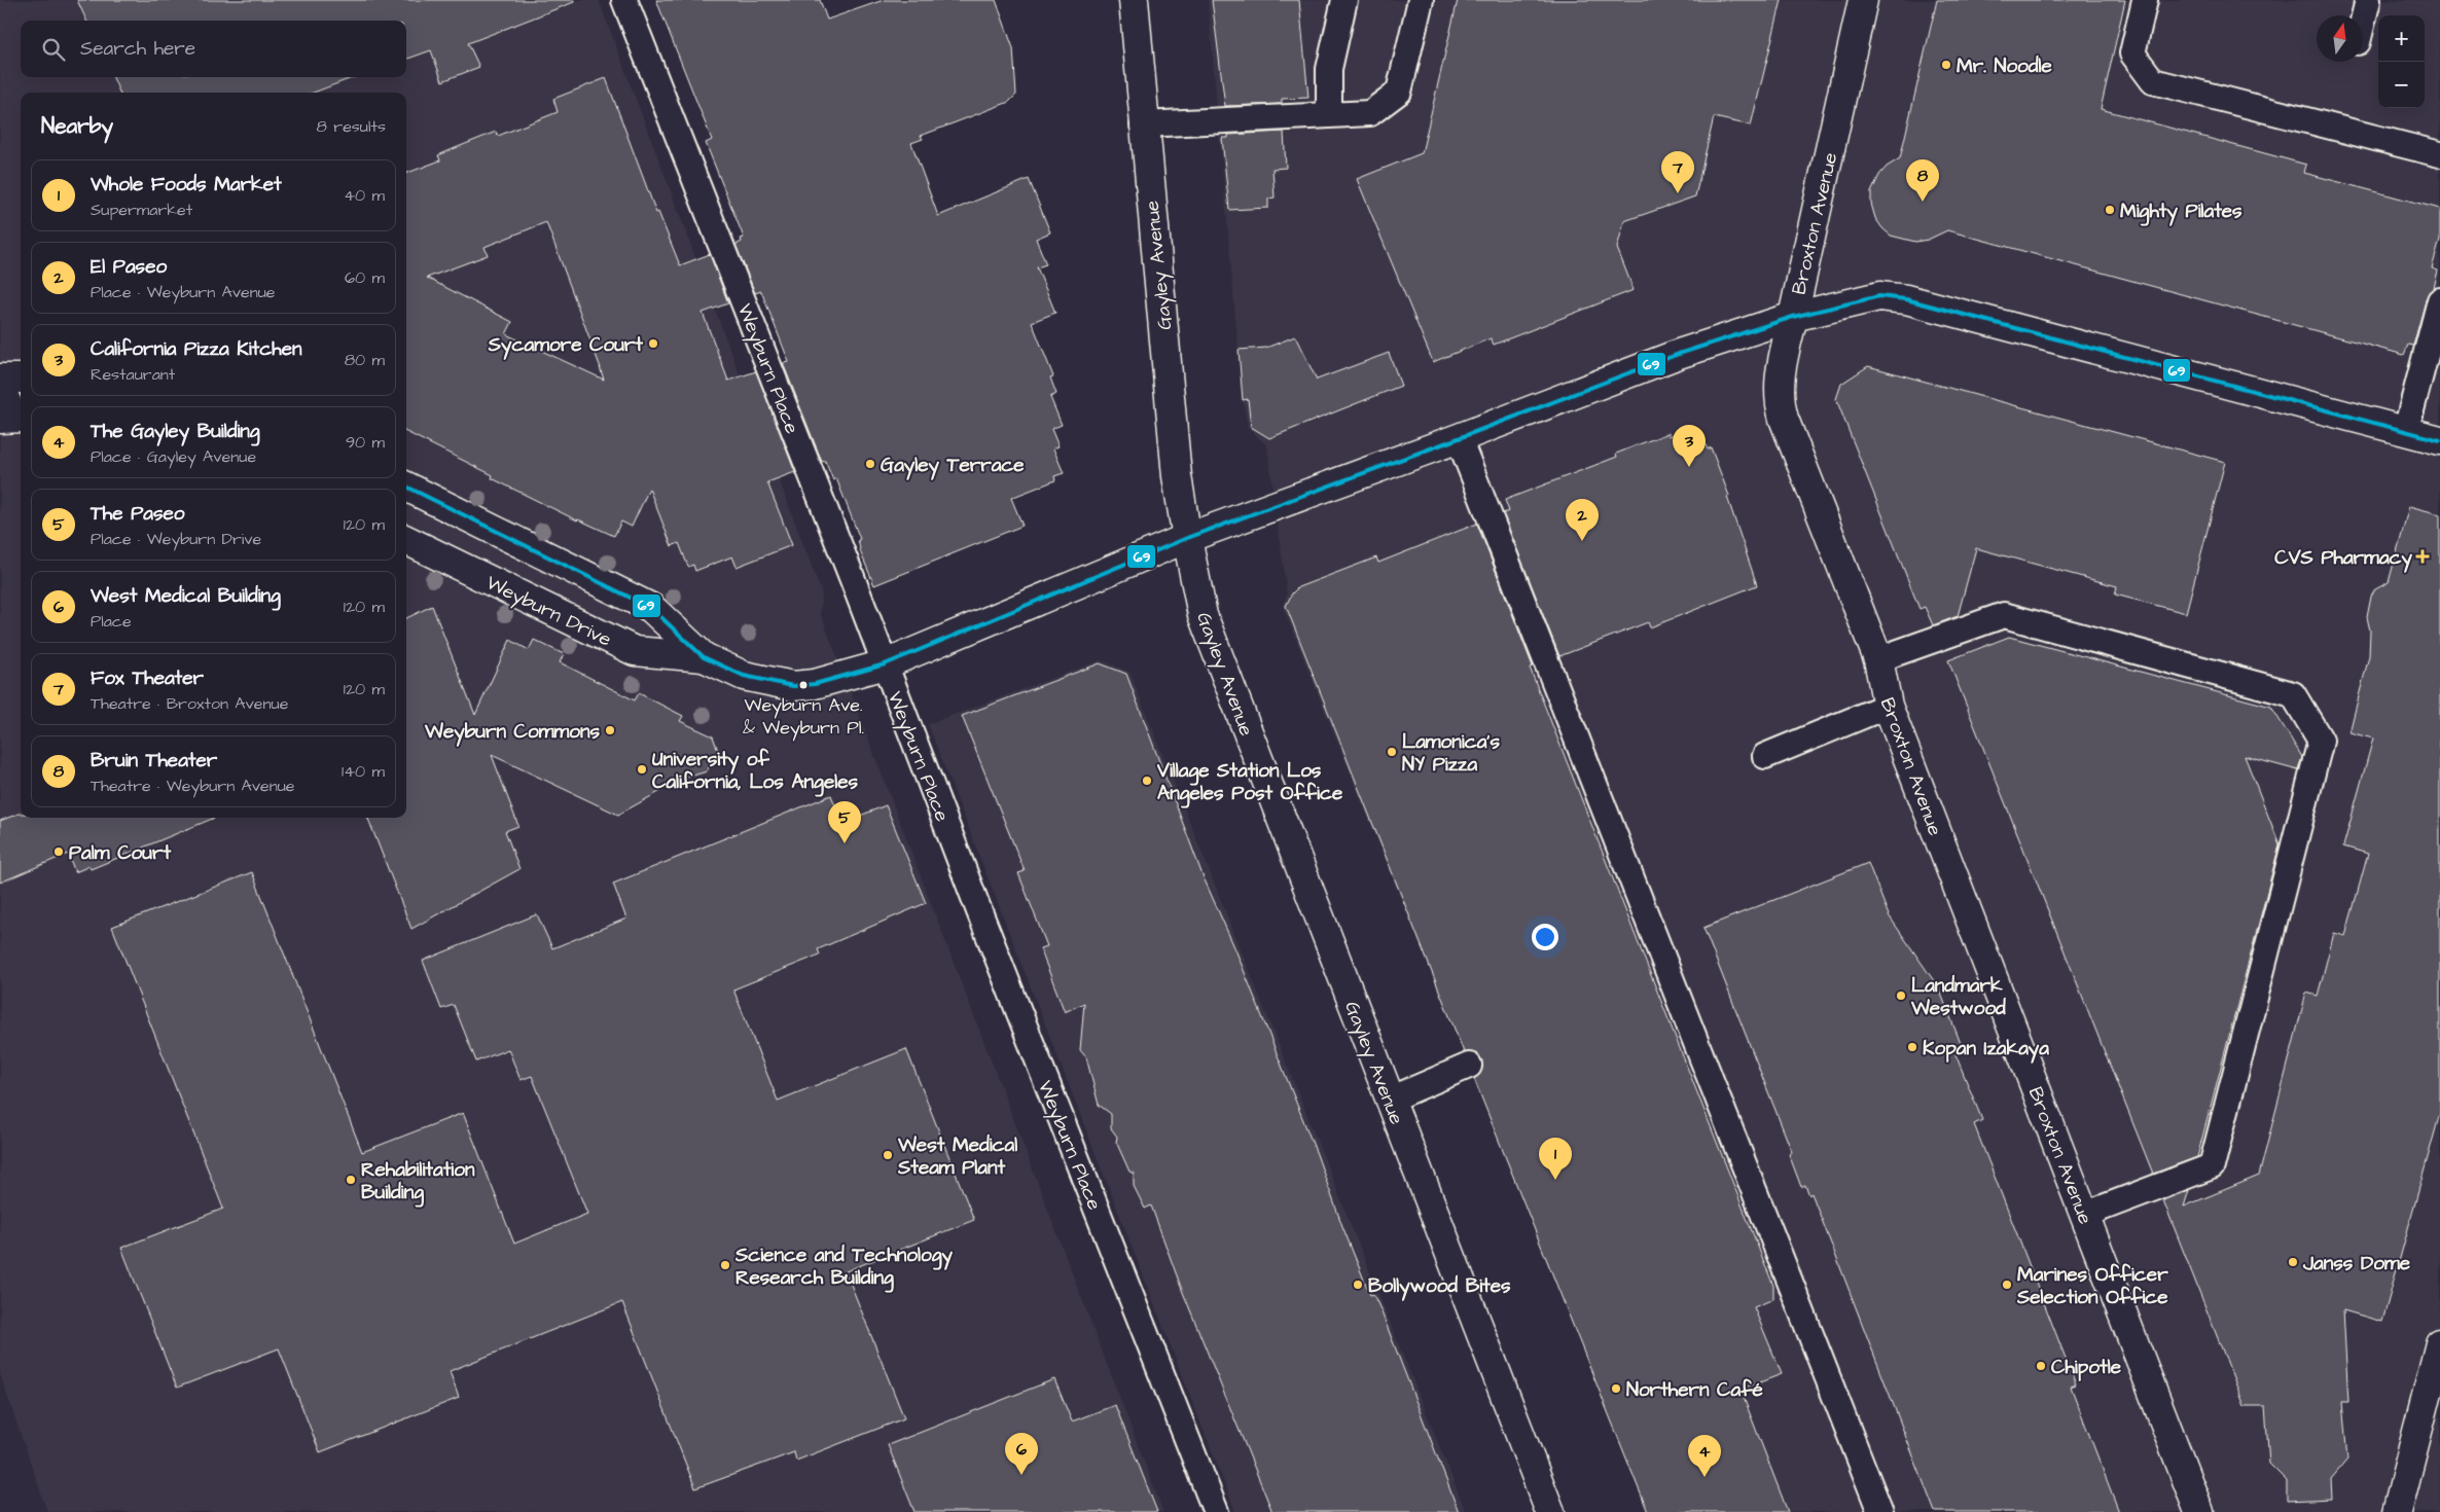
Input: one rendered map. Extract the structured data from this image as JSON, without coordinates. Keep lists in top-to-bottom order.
{
  "streets": {
    "street": ["Broxton Avenue", "Gayley Avenue", "Weyburn Drive"],
    "lane": ["Weyburn Place"]
  },
  "crossings": [
    ["Broxton Avenue", "Weyburn Drive"],
    ["Gayley Avenue", "Weyburn Drive"],
    ["Weyburn Place", "Weyburn Drive"]
  ],
  "places": {
    "other": [
      "Mr. Noodle",
      "Mighty Pilates",
      "Sycamore Court",
      "Gayley Terrace",
      "Weyburn Ave. & Weyburn Pl.",
      "Weyburn Commons",
      "Lamonica's NY Pizza",
      "University of California, Los Angeles",
      "Village Station Los Angeles Post Office",
      "Palm Court",
      "Landmark Westwood",
      "Kopan Izakaya",
      "West Medical Steam Plant",
      "Rehabilitation Building",
      "Janss Dome",
      "Science and Technology Research Building",
      "Bollywood Bites",
      "Marines Officer Selection Office",
      "Chipotle",
      "Northern Café"
    ],
    "health": ["CVS Pharmacy"]
  },
  "lines": ["transit line 69"],
  "north": "top",
  "page": {
    "map_buttons": ["+", "−"],
    "search": "Search here",
    "heading": ["Nearby", "8 results"],
    "pins": [
      "7",
      "8",
      "3",
      "2",
      "5",
      "1",
      "6",
      "4"
    ],
    "list": [
      {
        "mark": "1",
        "name": "Whole Foods Market",
        "note": "Supermarket",
        "value": "40 m"
      },
      {
        "mark": "2",
        "name": "El Paseo",
        "note": "Place · Weyburn Avenue",
        "value": "60 m"
      },
      {
        "mark": "3",
        "name": "California Pizza Kitchen",
        "note": "Restaurant",
        "value": "80 m"
      },
      {
        "mark": "4",
        "name": "The Gayley Building",
        "note": "Place · Gayley Avenue",
        "value": "90 m"
      },
      {
        "mark": "5",
        "name": "The Paseo",
        "note": "Place · Weyburn Drive",
        "value": "120 m"
      },
      {
        "mark": "6",
        "name": "West Medical Building",
        "note": "Place",
        "value": "120 m"
      },
      {
        "mark": "7",
        "name": "Fox Theater",
        "note": "Theatre · Broxton Avenue",
        "value": "120 m"
      },
      {
        "mark": "8",
        "name": "Bruin Theater",
        "note": "Theatre · Weyburn Avenue",
        "value": "140 m"
      }
    ]
  }
}
